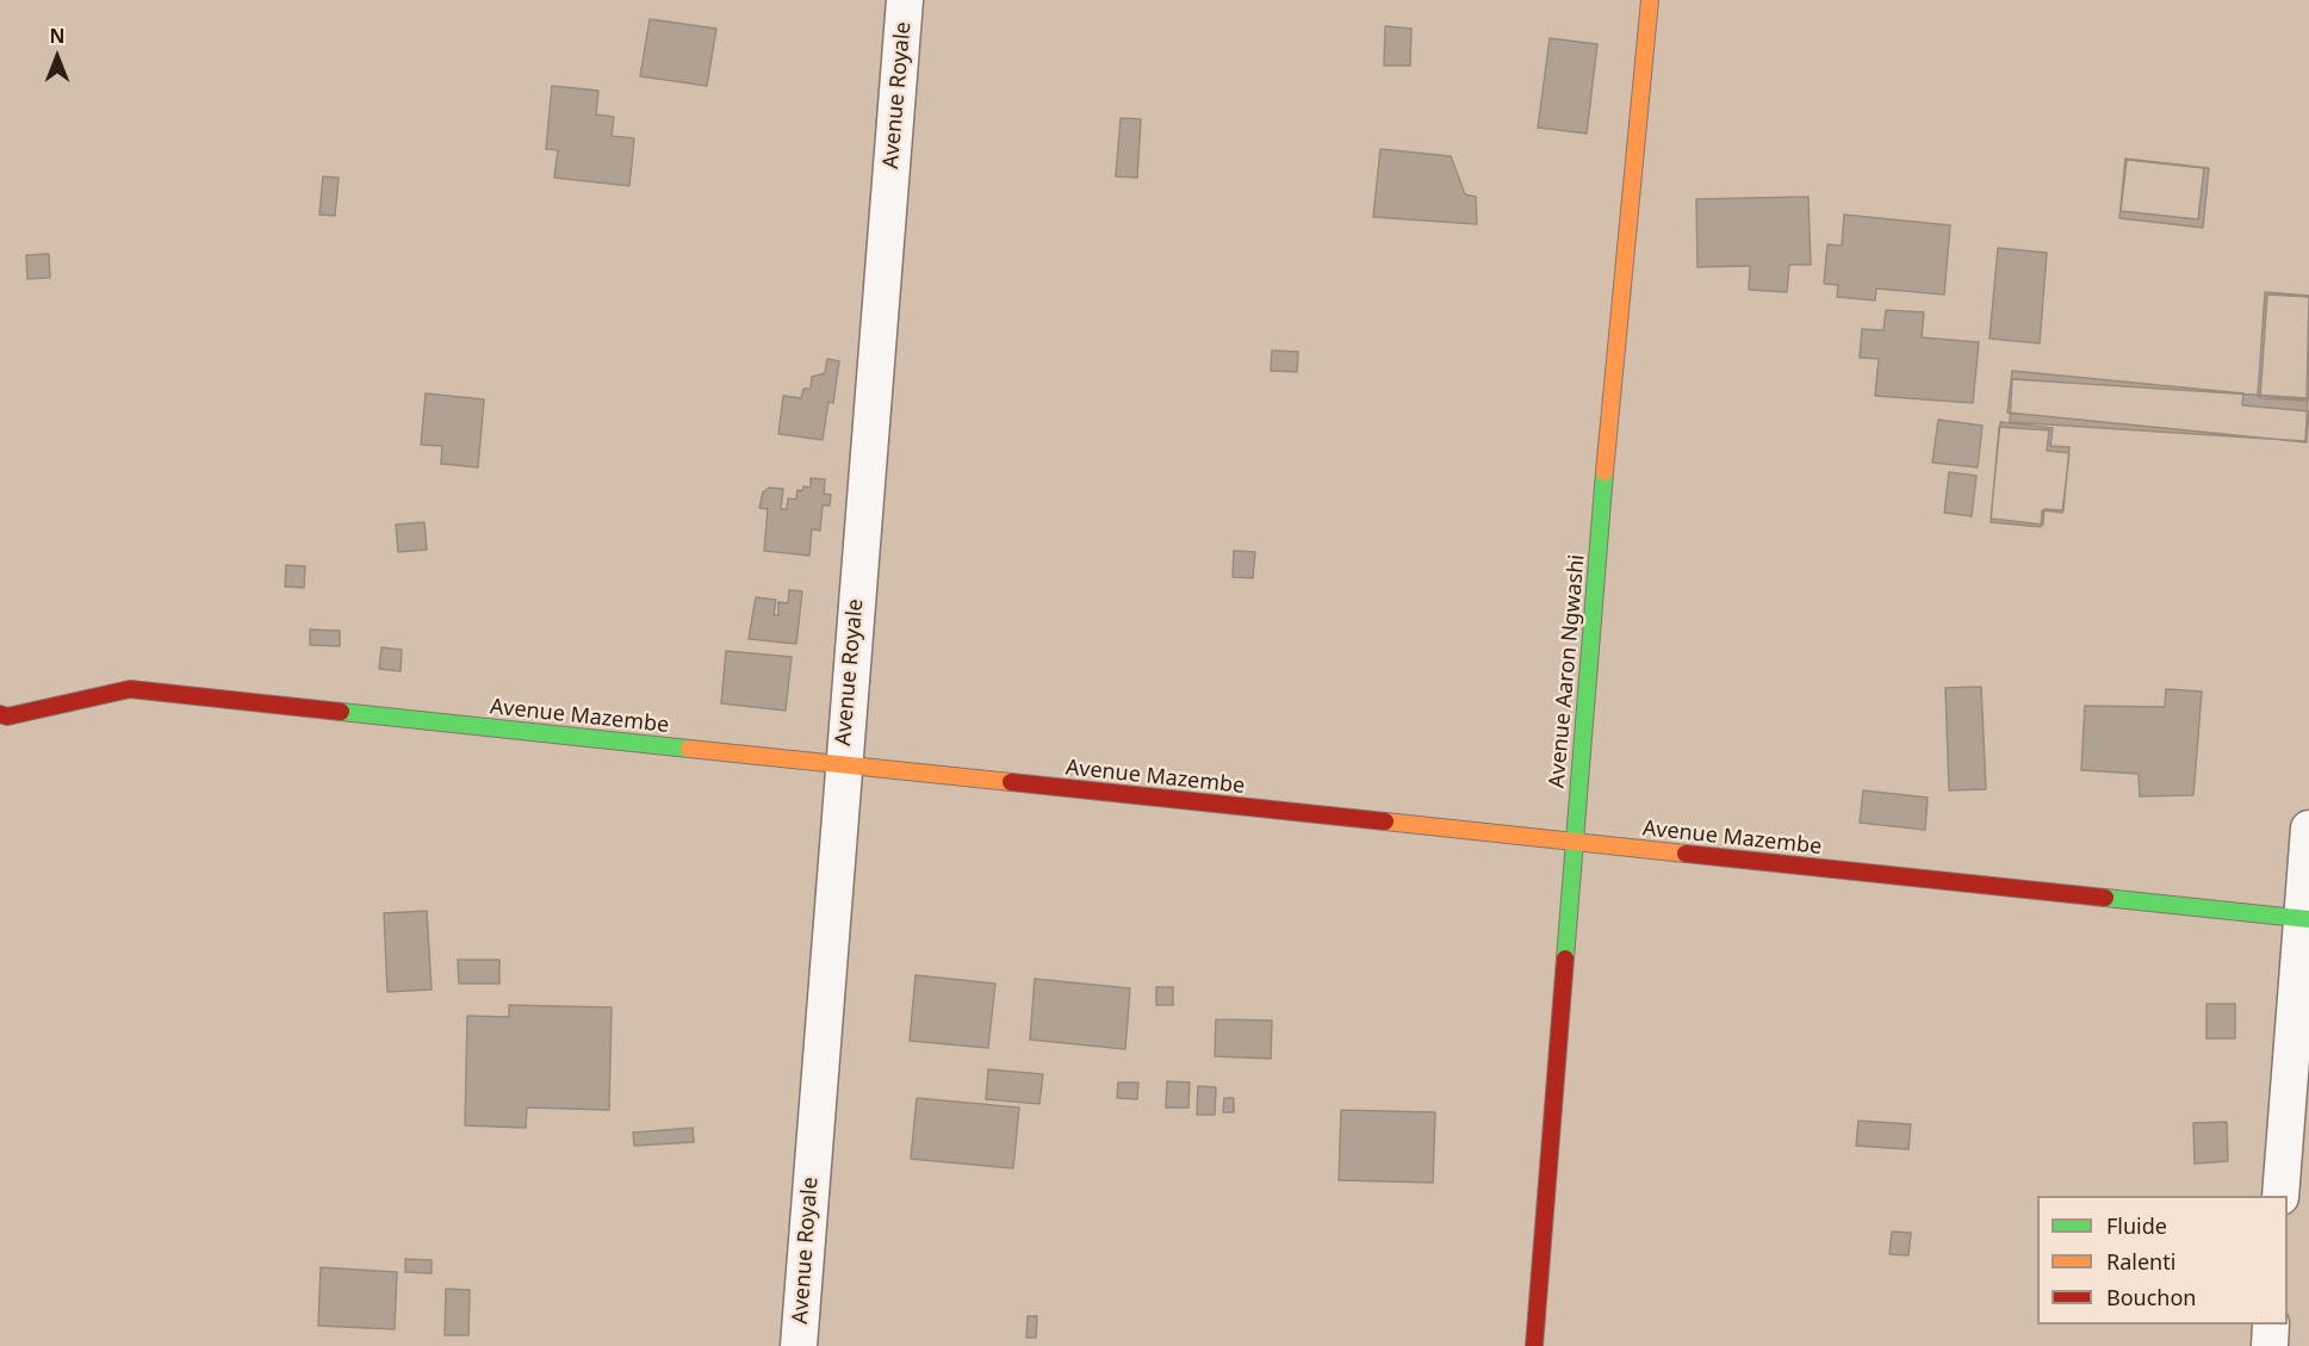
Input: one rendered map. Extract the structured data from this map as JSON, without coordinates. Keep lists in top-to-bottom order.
{
  "streets": {
    "street": ["Avenue Royale", "Avenue Aaron Ngwashi", "Avenue Mazembe"]
  },
  "crossings": [
    ["Avenue Royale", "Avenue Mazembe"],
    ["Avenue Aaron Ngwashi", "Avenue Mazembe"]
  ],
  "legend": ["Fluide", "Ralenti", "Bouchon"],
  "north": "top"
}
